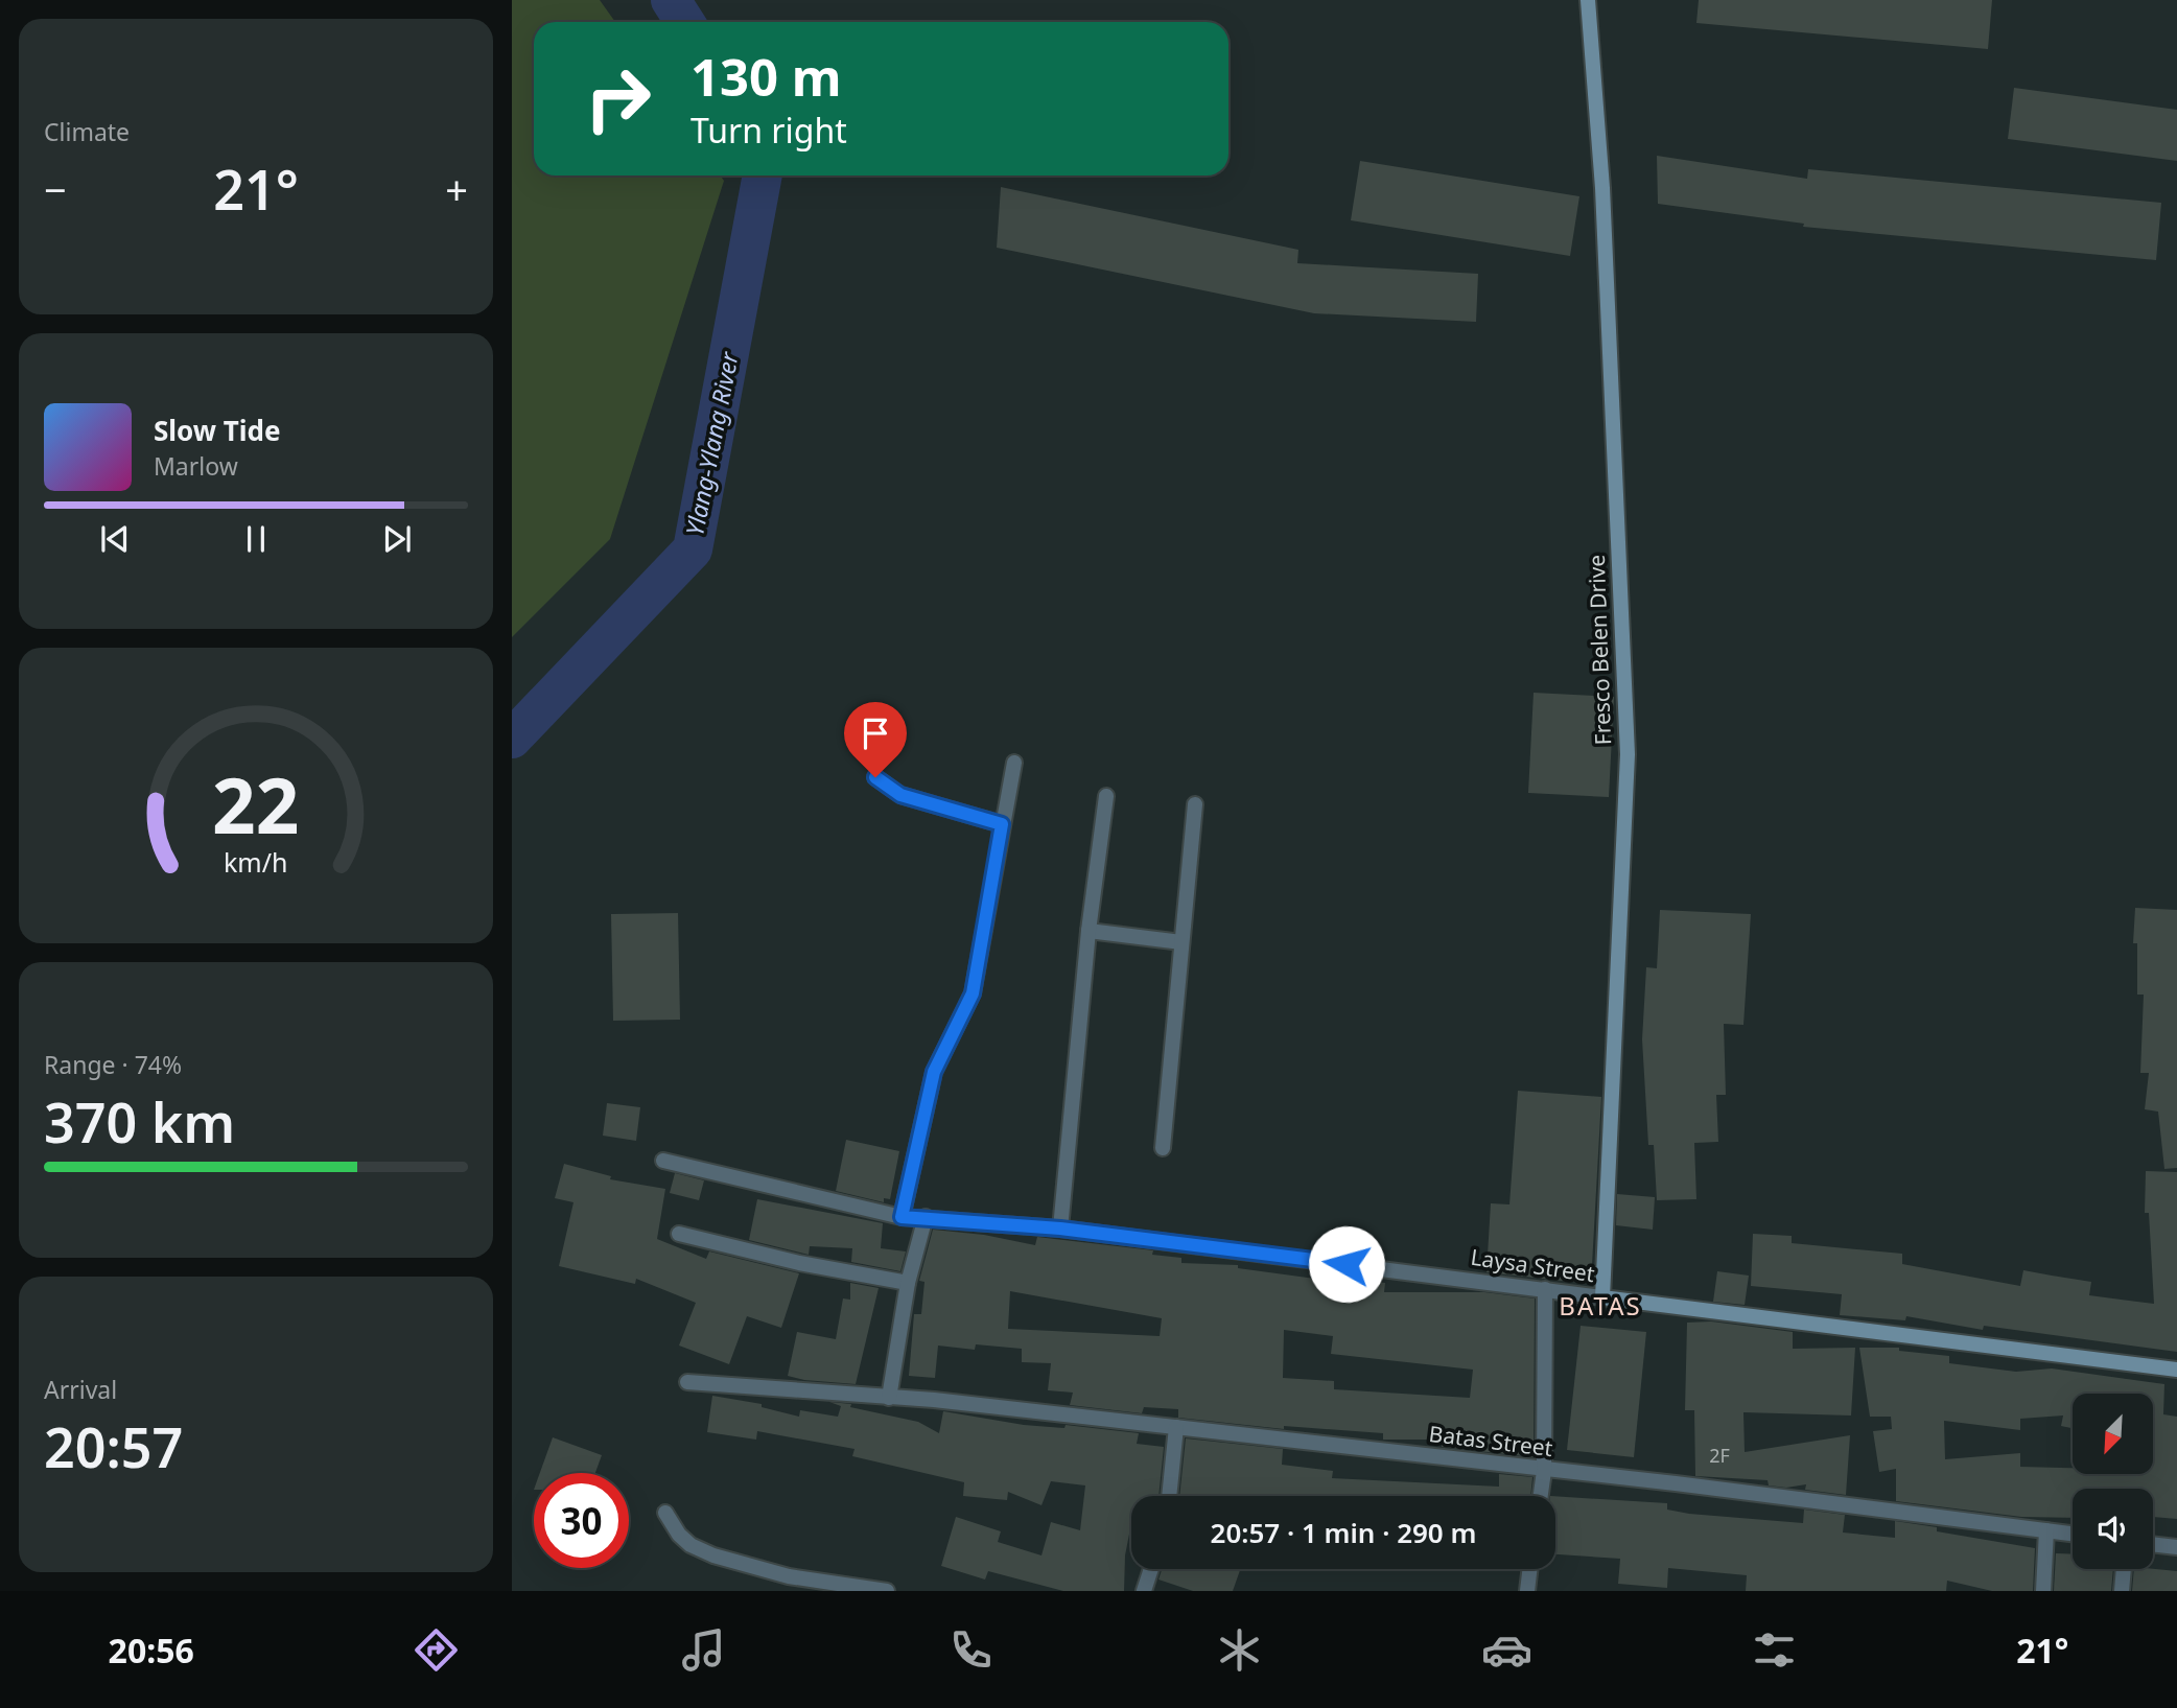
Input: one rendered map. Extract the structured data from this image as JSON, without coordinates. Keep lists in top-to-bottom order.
{
  "streets": {
    "street": ["Fresco Belen Drive", "Laysa Street", "Batas Street"]
  },
  "crossings": [
    ["Fresco Belen Drive", "Laysa Street"]
  ],
  "districts": ["BATAS"],
  "water": ["Ylang-Ylang River"],
  "house_numbers": ["2F"],
  "north": "bottom left",
  "page": {
    "tile": [
      "Climate",
      ["Range · 74%", "370 km"],
      ["Arrival", "20:57"]
    ],
    "turn": ["130 m", "Turn right"],
    "heat": ["−", "21°", "+"],
    "song": ["Slow Tide", "Marlow"],
    "limit": "30",
    "trip": "20:57 · 1 min · 290 m",
    "tabs": ["20:56", "21°"],
    "gauge": ["22", "km/h"]
  }
}
